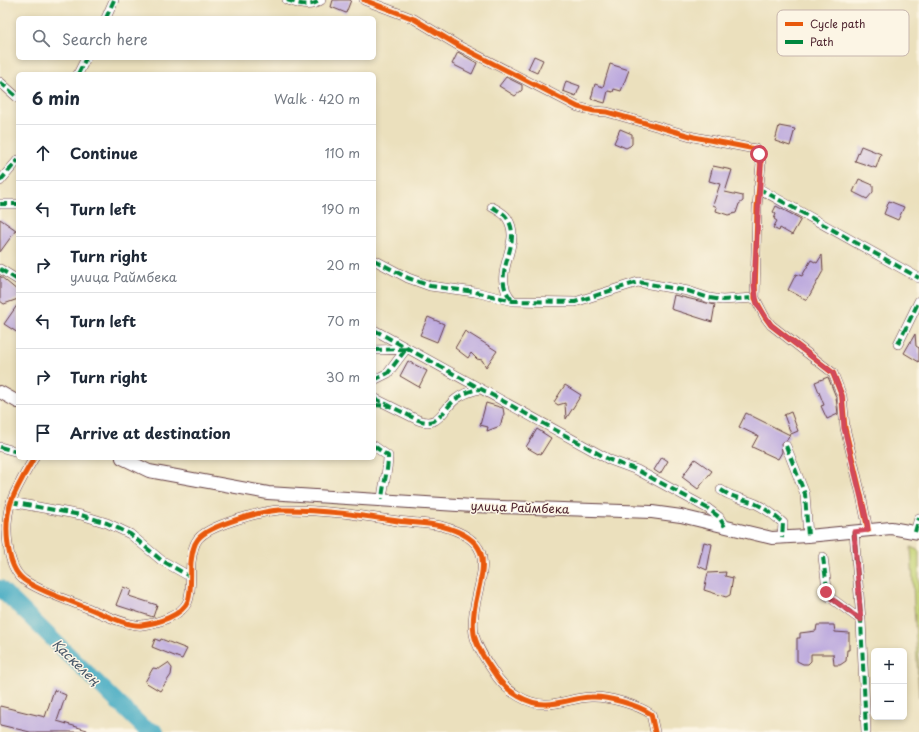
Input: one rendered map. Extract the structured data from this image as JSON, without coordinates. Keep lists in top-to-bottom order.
{
  "streets": {
    "street": ["улица Раймбека"]
  },
  "water": ["Қаскелең"],
  "legend": ["Cycle path", "Path"],
  "page": {
    "search": "Search here",
    "heading": ["6 min", "Walk · 420 m"],
    "list": [
      ["Continue", "110 m"],
      ["Turn left", "190 m"],
      ["Turn right", "улица Раймбека", "20 m"],
      ["Turn left", "70 m"],
      ["Turn right", "30 m"],
      "Arrive at destination"
    ],
    "map_buttons": ["+", "−"]
  }
}
